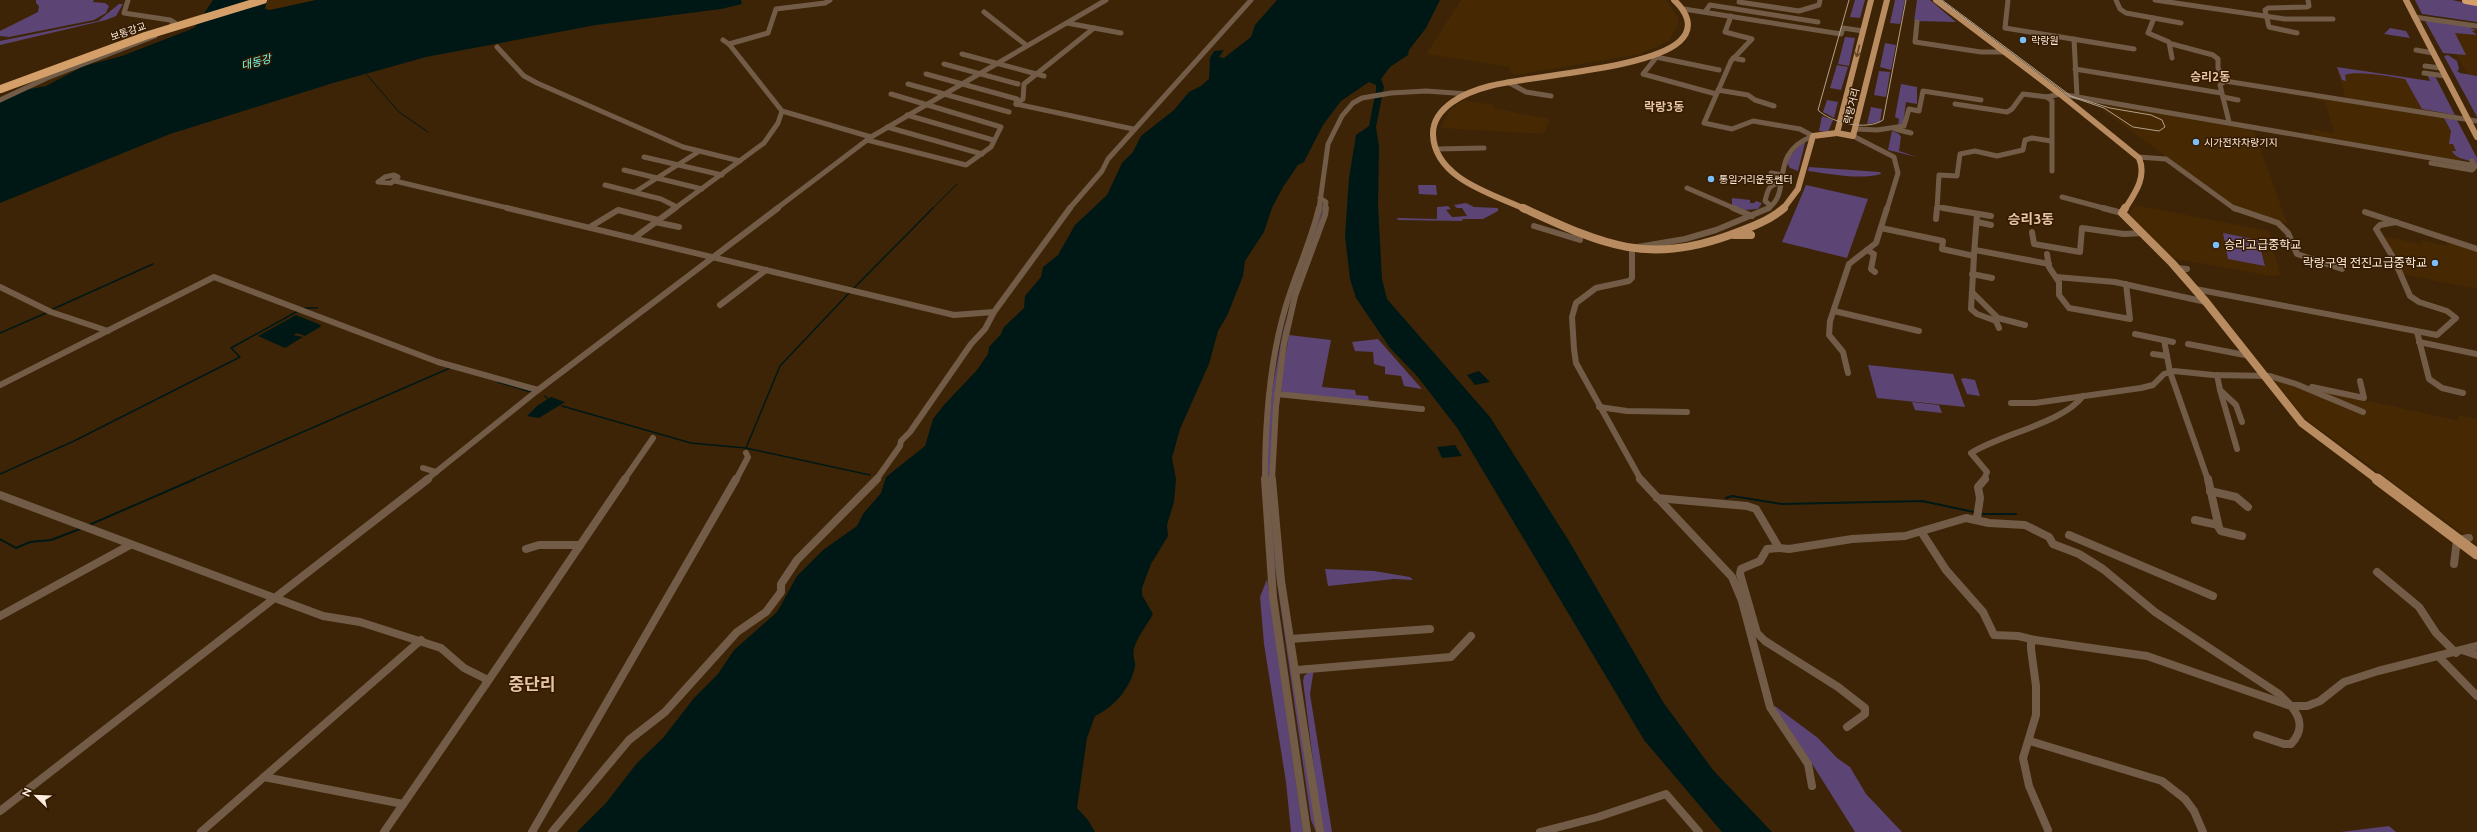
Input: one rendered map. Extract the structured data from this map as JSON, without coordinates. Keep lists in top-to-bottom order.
{
  "streets": {
    "highway": ["보통강교"],
    "main road": ["락랑거리"]
  },
  "districts": [
    "승리2동",
    "락랑3동",
    "승리3동",
    "중단리"
  ],
  "water": ["대동강"],
  "places": [
    "락랑원",
    "시가전차차량기지",
    "통일거리운동쎈터",
    "승리고급중학교",
    "락랑구역 전진고급중학교"
  ],
  "north": "top left"
}
